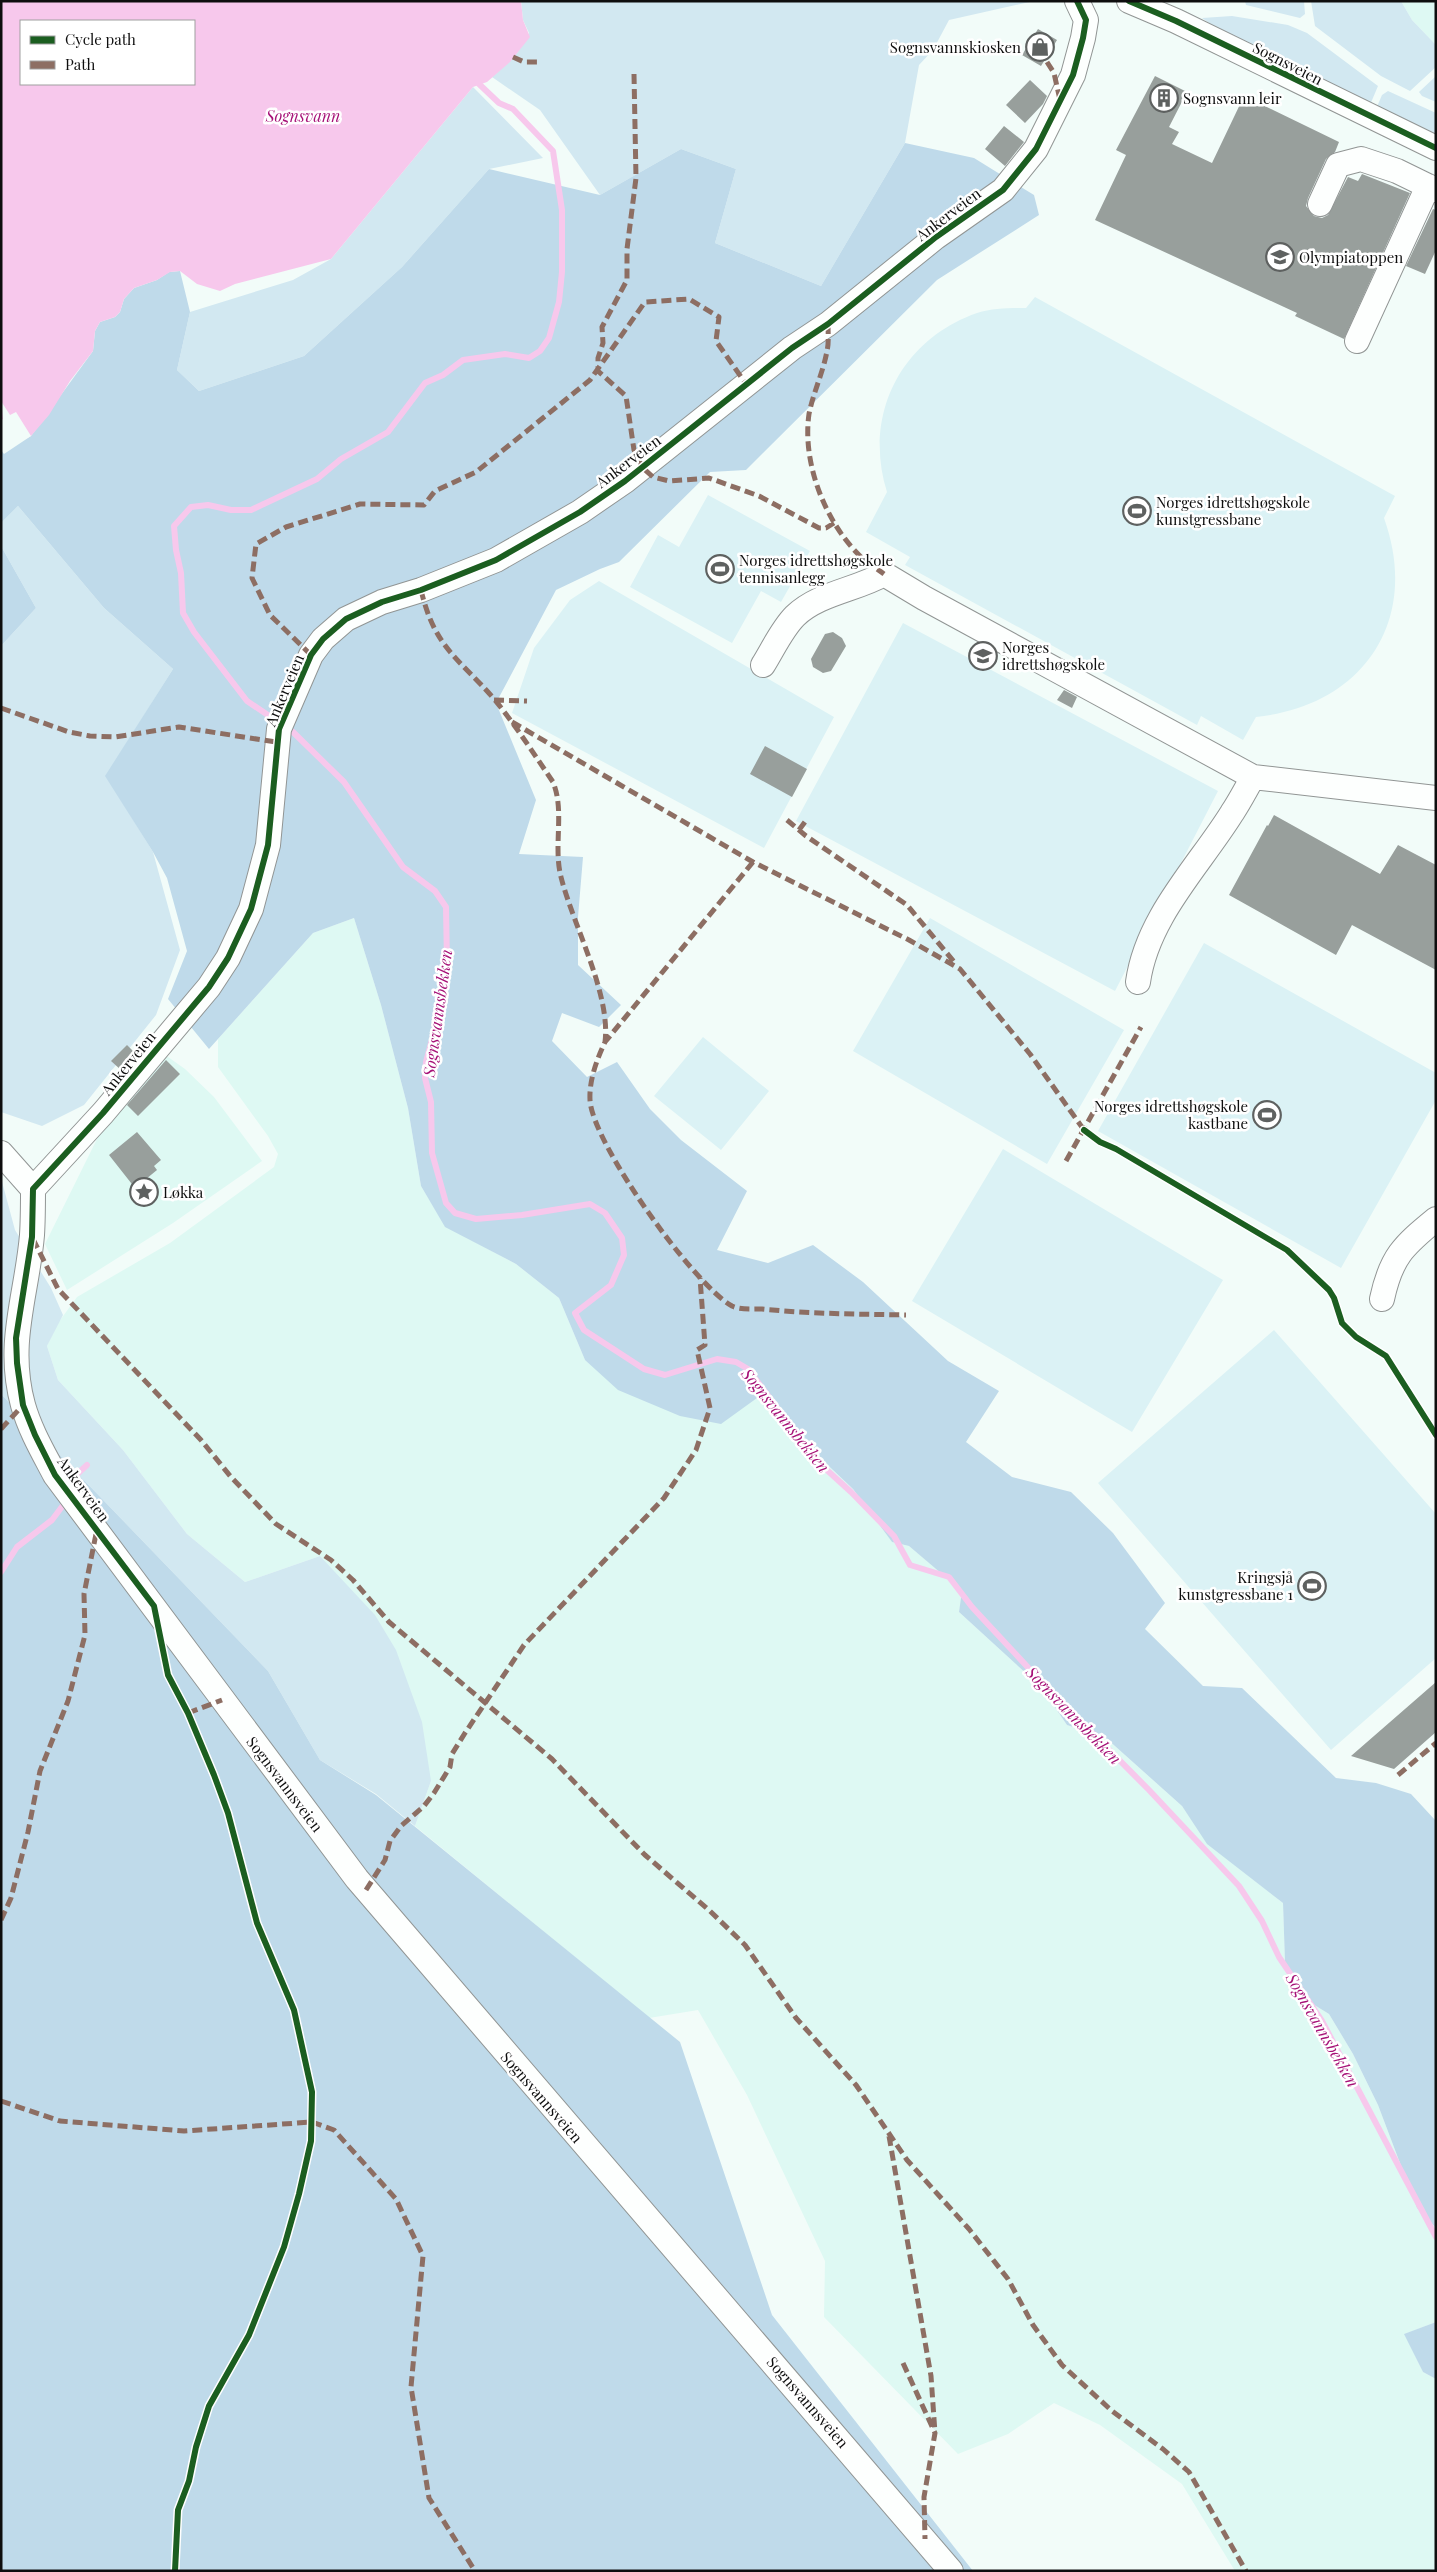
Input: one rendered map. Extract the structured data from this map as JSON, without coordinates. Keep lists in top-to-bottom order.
{
  "streets": {
    "street": ["Sognsveien", "Ankerveien", "Sognsvannsveien"]
  },
  "crossings": [
    ["Ankerveien", "Sognsvannsveien"]
  ],
  "water": ["Sognsvann", "Sognsvannsbekken"],
  "places": {
    "shop": ["Sognsvannskiosken"],
    "building": ["Sognsvann leir"],
    "school or university": ["Olympiatoppen", "Norges idrettshøgskole"],
    "sports": [
      "Norges idrettshøgskole kunstgressbane",
      "Norges idrettshøgskole tennisanlegg",
      "Norges idrettshøgskole kastbane",
      "Kringsjå kunstgressbane 1"
    ],
    "place": ["Løkka"]
  },
  "legend": ["Cycle path", "Path"]
}
